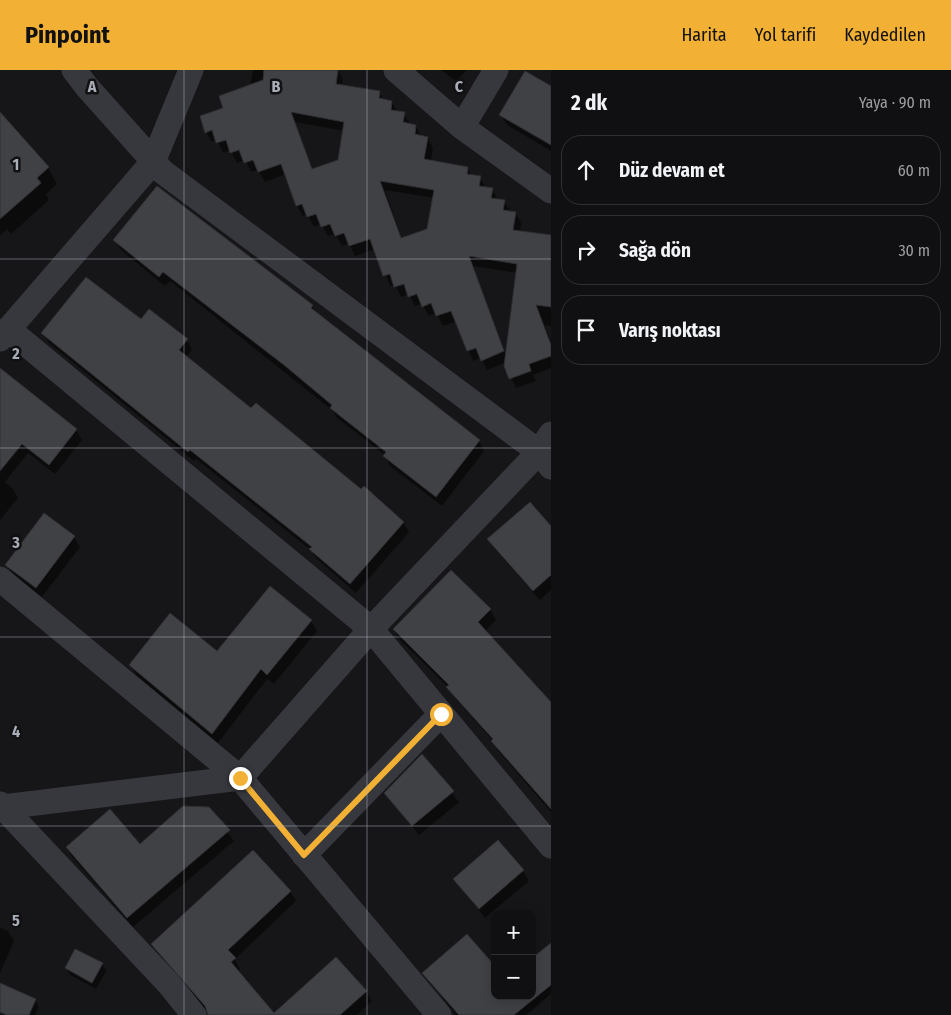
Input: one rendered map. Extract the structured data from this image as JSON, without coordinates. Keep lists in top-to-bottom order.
{
  "page": {
    "header": "Pinpoint",
    "nav": ["Harita", "Yol tarifi", "Kaydedilen"],
    "heading": ["2 dk", "Yaya · 90 m"],
    "list": [
      ["Düz devam et", "60 m"],
      ["Sağa dön", "30 m"],
      "Varış noktası"
    ],
    "map_buttons": ["+", "−"]
  },
  "grid": {
    "columns": ["A", "B", "C"],
    "rows": [
      "1",
      "2",
      "3",
      "4",
      "5"
    ]
  }
}
